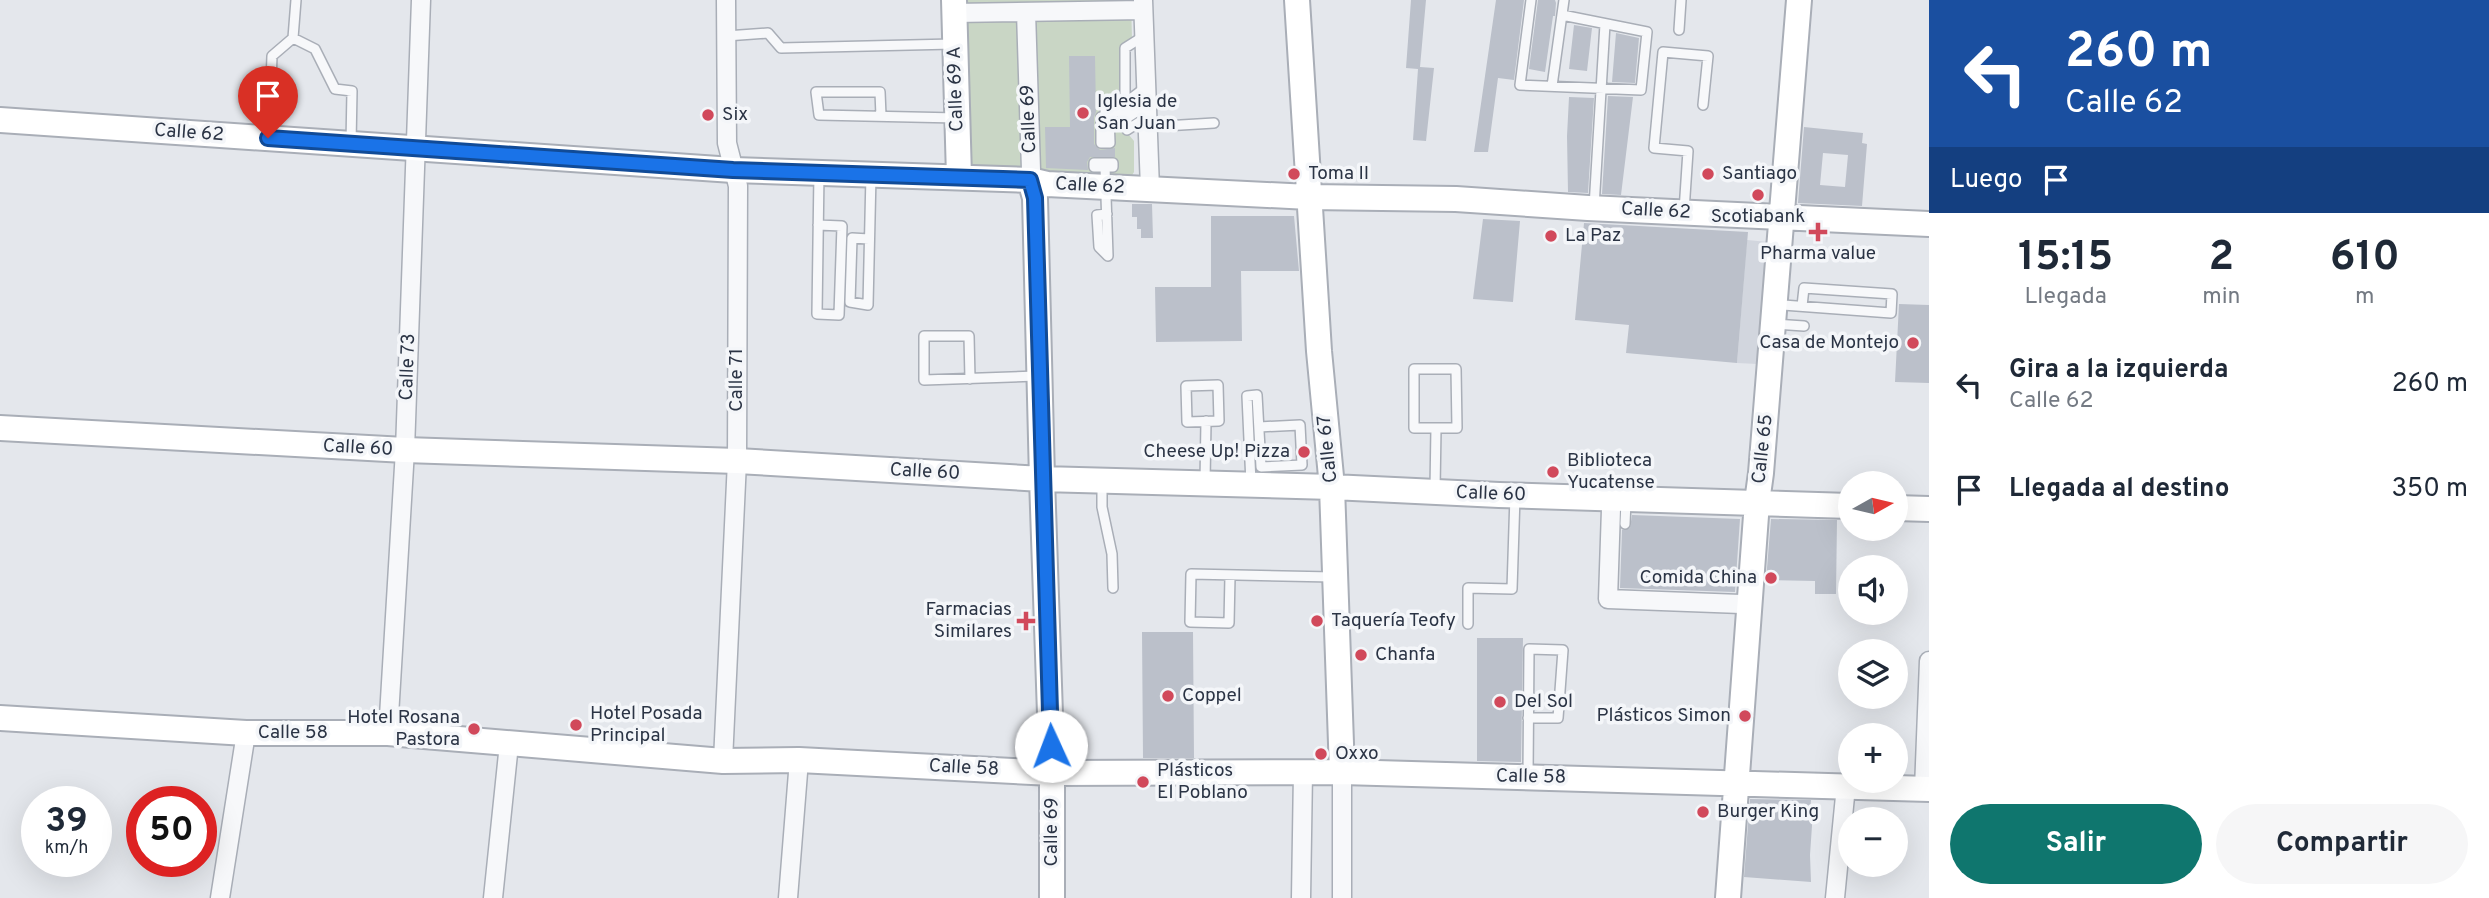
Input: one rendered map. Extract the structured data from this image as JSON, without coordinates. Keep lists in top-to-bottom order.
{
  "streets": {
    "main road": [
      "Calle 69 A",
      "Calle 69",
      "Calle 62",
      "Calle 60",
      "Calle 67",
      "Calle 65",
      "Calle 58"
    ],
    "street": ["Calle 73", "Calle 71"]
  },
  "crossings": [
    ["Calle 69 A", "Calle 62"],
    ["Calle 69", "Calle 62"],
    ["Calle 69", "Calle 60"],
    ["Calle 69", "Calle 58"],
    ["Calle 62", "Calle 73"],
    ["Calle 62", "Calle 71"],
    ["Calle 62", "Calle 67"],
    ["Calle 62", "Calle 65"],
    ["Calle 73", "Calle 60"],
    ["Calle 73", "Calle 58"],
    ["Calle 71", "Calle 60"],
    ["Calle 71", "Calle 58"],
    ["Calle 60", "Calle 67"],
    ["Calle 60", "Calle 65"],
    ["Calle 67", "Calle 58"],
    ["Calle 65", "Calle 58"]
  ],
  "places": {
    "other": [
      "Iglesia de San Juan",
      "Six",
      "Toma II",
      "Santiago",
      "Scotiabank",
      "La Paz",
      "Casa de Montejo",
      "Cheese Up! Pizza",
      "Biblioteca Yucatense",
      "Comida China",
      "Taquería Teofy",
      "Chanfa",
      "Coppel",
      "Del Sol",
      "Plásticos Simon",
      "Hotel Posada Principal",
      "Hotel Rosana Pastora",
      "Oxxo",
      "Plásticos El Poblano",
      "Burger King"
    ],
    "health": ["Pharma value", "Farmacias Similares"]
  },
  "north": "right",
  "page": {
    "turn": ["260 m", "Calle 62"],
    "then": "Luego",
    "eta": [
      "15:15",
      "Llegada",
      "2",
      "min",
      "610",
      "m"
    ],
    "list": [
      {
        "name": "Gira a la izquierda",
        "note": "Calle 62",
        "value": "260 m"
      },
      {
        "name": "Llegada al destino",
        "value": "350 m"
      }
    ],
    "map_buttons": ["+", "−"],
    "speed": "39 km/h",
    "limit": "50",
    "buttons": ["Salir", "Compartir"]
  }
}
